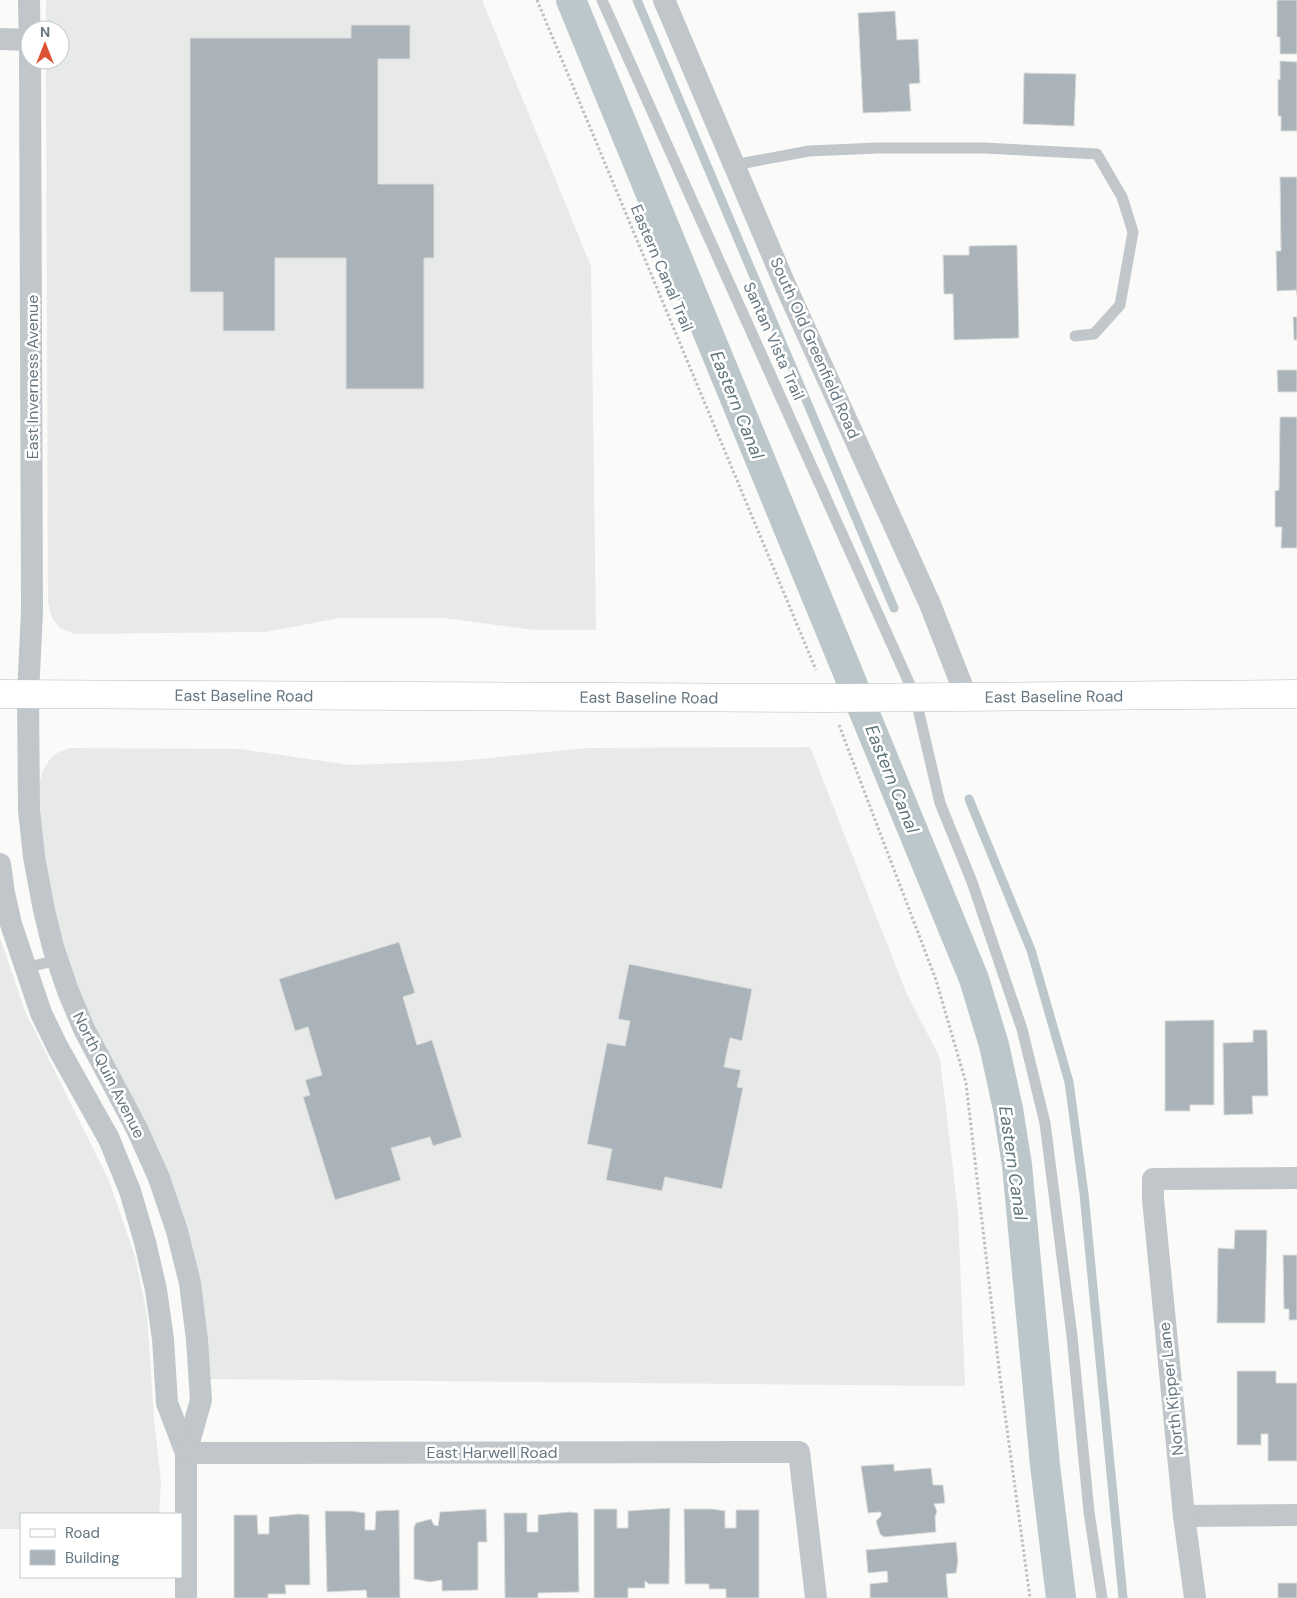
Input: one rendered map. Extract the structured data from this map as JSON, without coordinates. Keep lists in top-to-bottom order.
{
  "streets": {
    "main road": ["East Baseline Road"],
    "street": [
      "South Old Greenfield Road",
      "East Inverness Avenue",
      "North Quin Avenue",
      "North Kipper Lane",
      "East Harwell Road"
    ],
    "lane": ["Santan Vista Trail"],
    "path": ["Eastern Canal Trail"]
  },
  "crossings": [
    ["Eastern Canal Trail", "East Baseline Road"],
    ["Santan Vista Trail", "East Baseline Road"],
    ["South Old Greenfield Road", "East Baseline Road"],
    ["East Inverness Avenue", "East Baseline Road"],
    ["East Inverness Avenue", "North Quin Avenue"],
    ["East Baseline Road", "North Quin Avenue"],
    ["North Quin Avenue", "East Harwell Road"]
  ],
  "water": ["Eastern Canal"],
  "legend": ["Road", "Building"],
  "north": "top"
}
